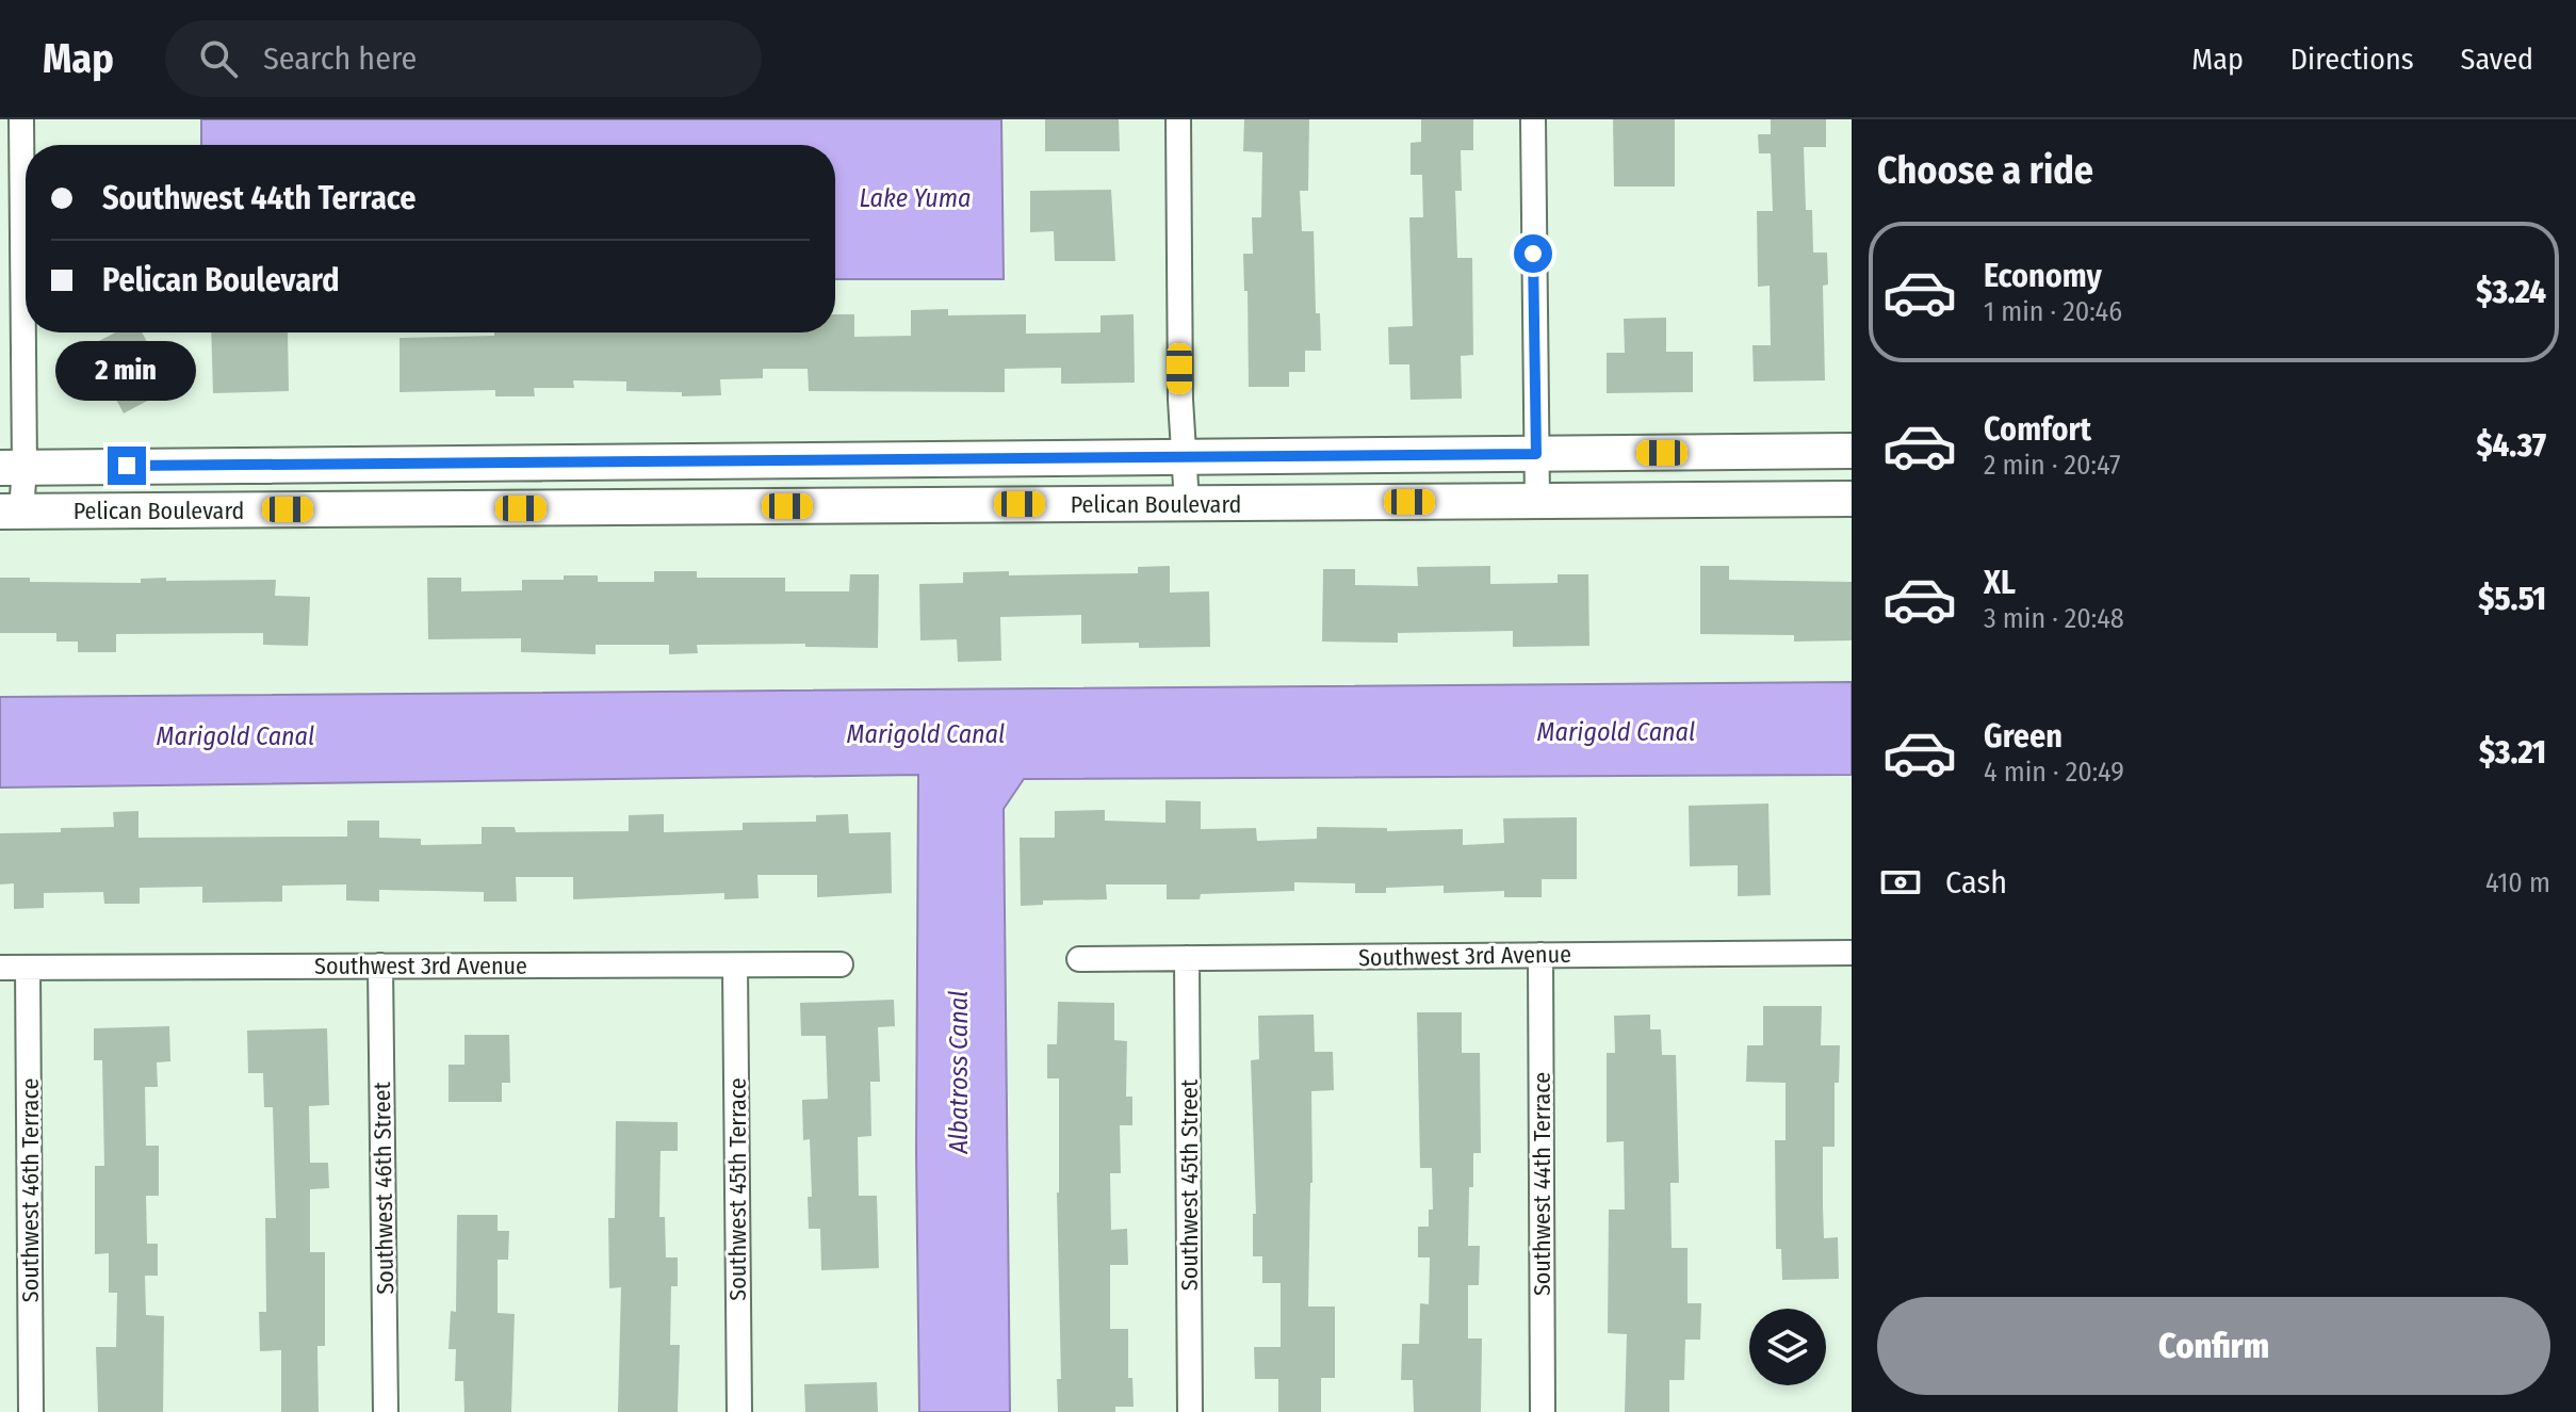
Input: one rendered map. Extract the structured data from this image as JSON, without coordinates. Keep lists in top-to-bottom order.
{
  "streets": {
    "street": [
      "Pelican Boulevard",
      "Southwest 3rd Avenue",
      "Southwest 44th Terrace",
      "Southwest 45th Street",
      "Southwest 46th Street",
      "Southwest 45th Terrace",
      "Southwest 46th Terrace"
    ]
  },
  "crossings": [
    ["Southwest 3rd Avenue", "Southwest 44th Terrace"],
    ["Southwest 3rd Avenue", "Southwest 45th Street"],
    ["Southwest 3rd Avenue", "Southwest 46th Street"],
    ["Southwest 3rd Avenue", "Southwest 45th Terrace"],
    ["Southwest 3rd Avenue", "Southwest 46th Terrace"]
  ],
  "water": ["Lake Yuma", "Marigold Canal", "Albatross Canal"],
  "page": {
    "header": "Map",
    "search": "Search here",
    "nav": ["Map", "Directions", "Saved"],
    "heading": "Choose a ride",
    "banner": ["Southwest 44th Terrace", "Pelican Boulevard"],
    "list": [
      {
        "name": "Economy",
        "note": "1 min · 20:46",
        "value": "$3.24"
      },
      {
        "name": "Comfort",
        "note": "2 min · 20:47",
        "value": "$4.37"
      },
      {
        "name": "XL",
        "note": "3 min · 20:48",
        "value": "$5.51"
      },
      {
        "name": "Green",
        "note": "4 min · 20:49",
        "value": "$3.21"
      }
    ],
    "bubble": "2 min",
    "pay": ["Cash", "410 m"],
    "buttons": "Confirm"
  }
}
